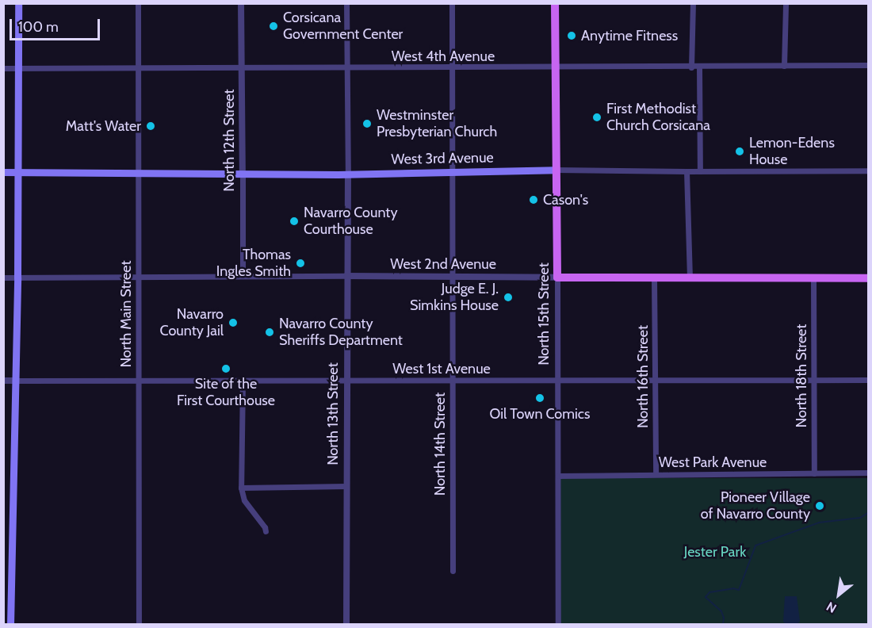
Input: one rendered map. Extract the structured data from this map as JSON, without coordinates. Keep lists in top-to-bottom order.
{
  "streets": {
    "main road": ["West 3rd Avenue", "West 2nd Avenue", "North 15th Street"],
    "street": [
      "West 4th Avenue",
      "North 12th Street",
      "North Main Street",
      "West 1st Avenue",
      "North 18th Street",
      "North 16th Street",
      "North 13th Street",
      "North 14th Street",
      "West Park Avenue"
    ]
  },
  "crossings": [
    ["West 4th Avenue", "North 12th Street"],
    ["West 4th Avenue", "North Main Street"],
    ["West 4th Avenue", "North 15th Street"],
    ["West 4th Avenue", "North 13th Street"],
    ["West 4th Avenue", "North 14th Street"],
    ["North 12th Street", "West 3rd Avenue"],
    ["North 12th Street", "West 2nd Avenue"],
    ["West 3rd Avenue", "North Main Street"],
    ["West 3rd Avenue", "North 15th Street"],
    ["West 3rd Avenue", "North 13th Street"],
    ["West 3rd Avenue", "North 14th Street"],
    ["West 2nd Avenue", "North Main Street"],
    ["West 2nd Avenue", "North 15th Street"],
    ["West 2nd Avenue", "North 18th Street"],
    ["West 2nd Avenue", "North 16th Street"],
    ["West 2nd Avenue", "North 13th Street"],
    ["West 2nd Avenue", "North 14th Street"],
    ["North Main Street", "West 1st Avenue"],
    ["North 15th Street", "West 1st Avenue"],
    ["North 15th Street", "West Park Avenue"],
    ["West 1st Avenue", "North 18th Street"],
    ["West 1st Avenue", "North 16th Street"],
    ["West 1st Avenue", "North 13th Street"],
    ["West 1st Avenue", "North 14th Street"],
    ["North 18th Street", "West Park Avenue"],
    ["North 16th Street", "West Park Avenue"]
  ],
  "parks": ["Jester Park"],
  "places": [
    "Corsicana Government Center",
    "Anytime Fitness",
    "First Methodist Church Corsicana",
    "Westminster Presbyterian Church",
    "Matt's Water",
    "Lemon-Edens House",
    "Cason's",
    "Navarro County Courthouse",
    "Thomas Ingles Smith",
    "Judge E. J. Simkins House",
    "Navarro County Jail",
    "Navarro County Sheriffs Department",
    "Site of the First Courthouse",
    "Oil Town Comics",
    "Pioneer Village of Navarro County"
  ],
  "scale_bar": "100 m",
  "north": "bottom left"
}
